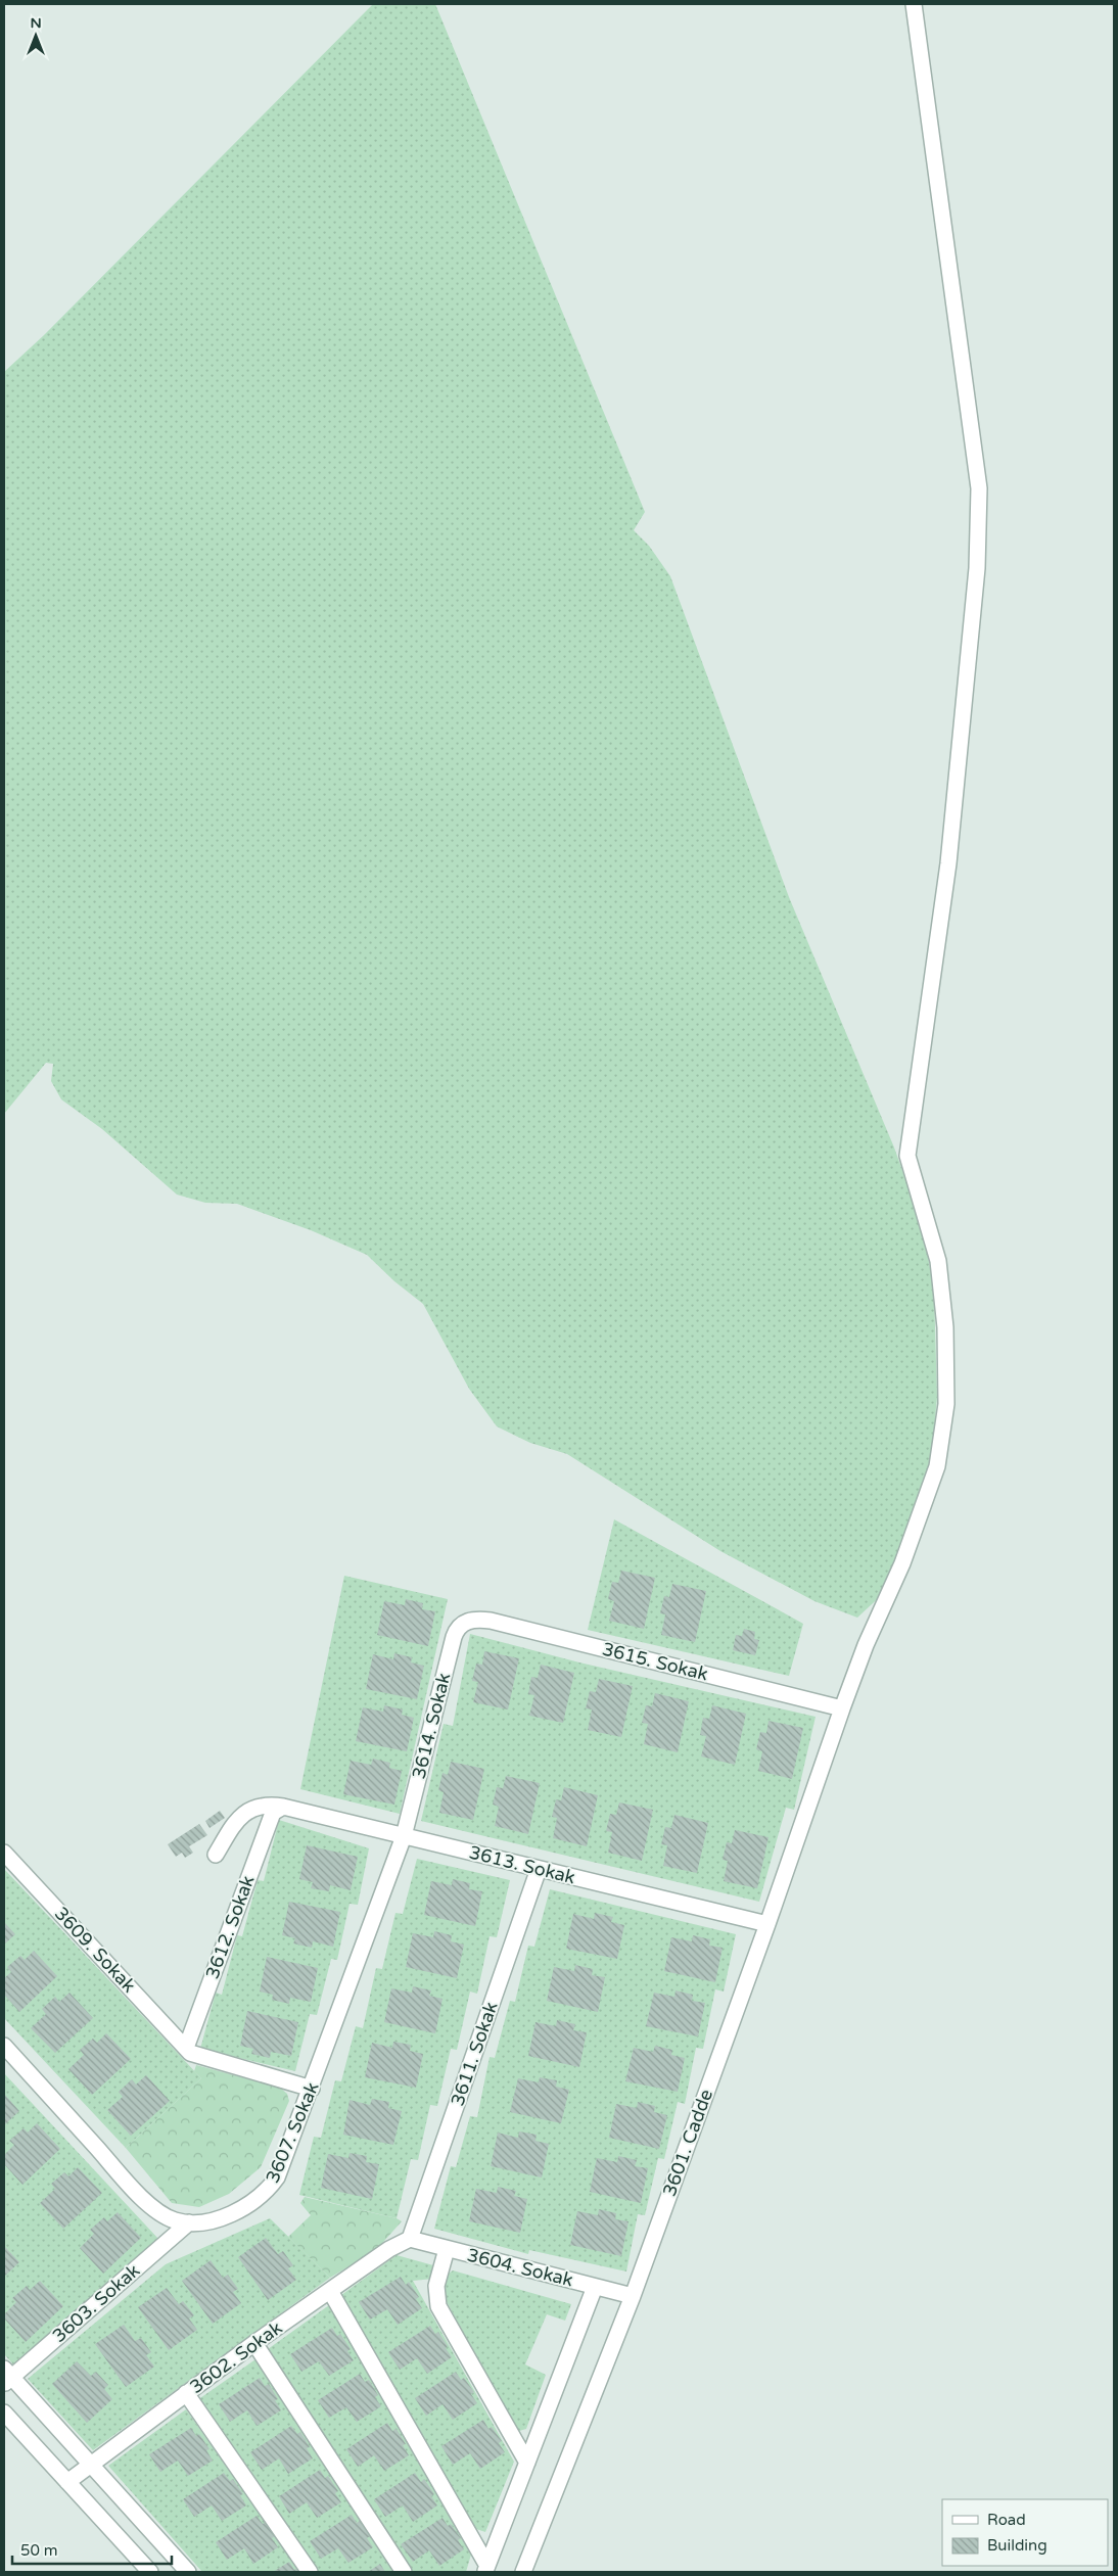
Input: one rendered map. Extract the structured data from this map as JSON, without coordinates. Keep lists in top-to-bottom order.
{
  "streets": {
    "street": [
      "3615. Sokak",
      "3614. Sokak",
      "3613. Sokak",
      "3612. Sokak",
      "3609. Sokak",
      "3611. Sokak",
      "3607. Sokak",
      "3601. Cadde",
      "3604. Sokak",
      "3603. Sokak",
      "3602. Sokak"
    ]
  },
  "crossings": [
    ["3615. Sokak", "3614. Sokak"],
    ["3615. Sokak", "3601. Cadde"],
    ["3614. Sokak", "3613. Sokak"],
    ["3614. Sokak", "3607. Sokak"],
    ["3613. Sokak", "3612. Sokak"],
    ["3613. Sokak", "3611. Sokak"],
    ["3613. Sokak", "3607. Sokak"],
    ["3613. Sokak", "3601. Cadde"],
    ["3612. Sokak", "3609. Sokak"],
    ["3611. Sokak", "3604. Sokak"],
    ["3611. Sokak", "3602. Sokak"],
    ["3607. Sokak", "3603. Sokak"],
    ["3601. Cadde", "3604. Sokak"],
    ["3604. Sokak", "3602. Sokak"]
  ],
  "legend": ["Road", "Building"],
  "scale_bar": "50 m",
  "north": "top"
}
